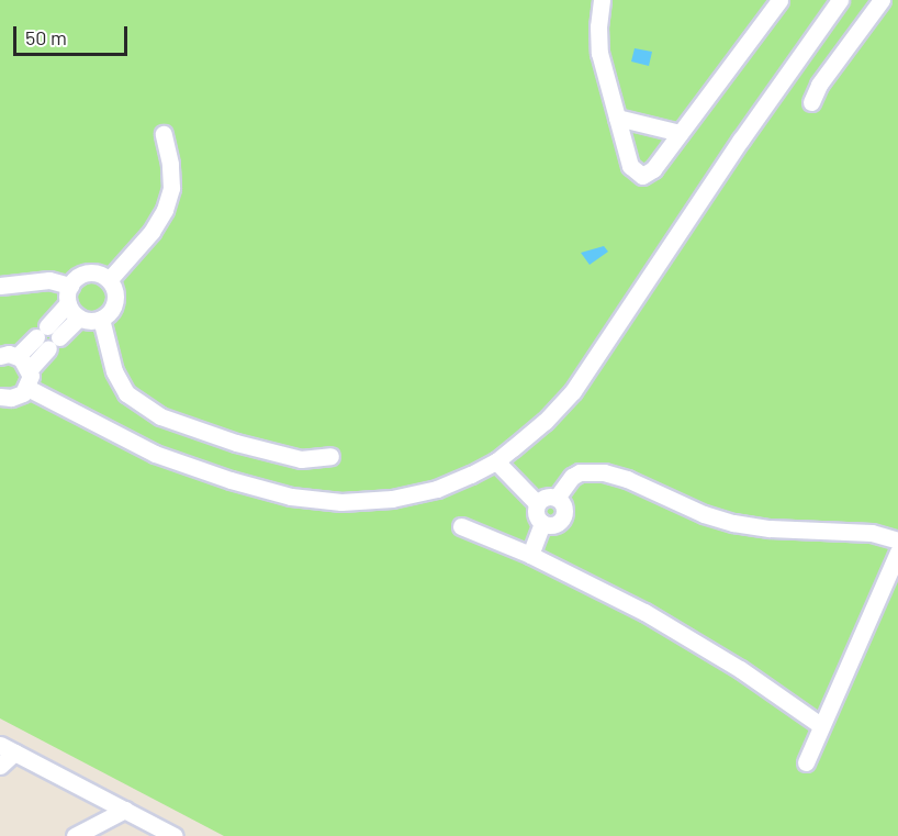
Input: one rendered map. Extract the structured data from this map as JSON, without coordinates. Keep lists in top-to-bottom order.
{
  "scale_bar": "50 m"
}
